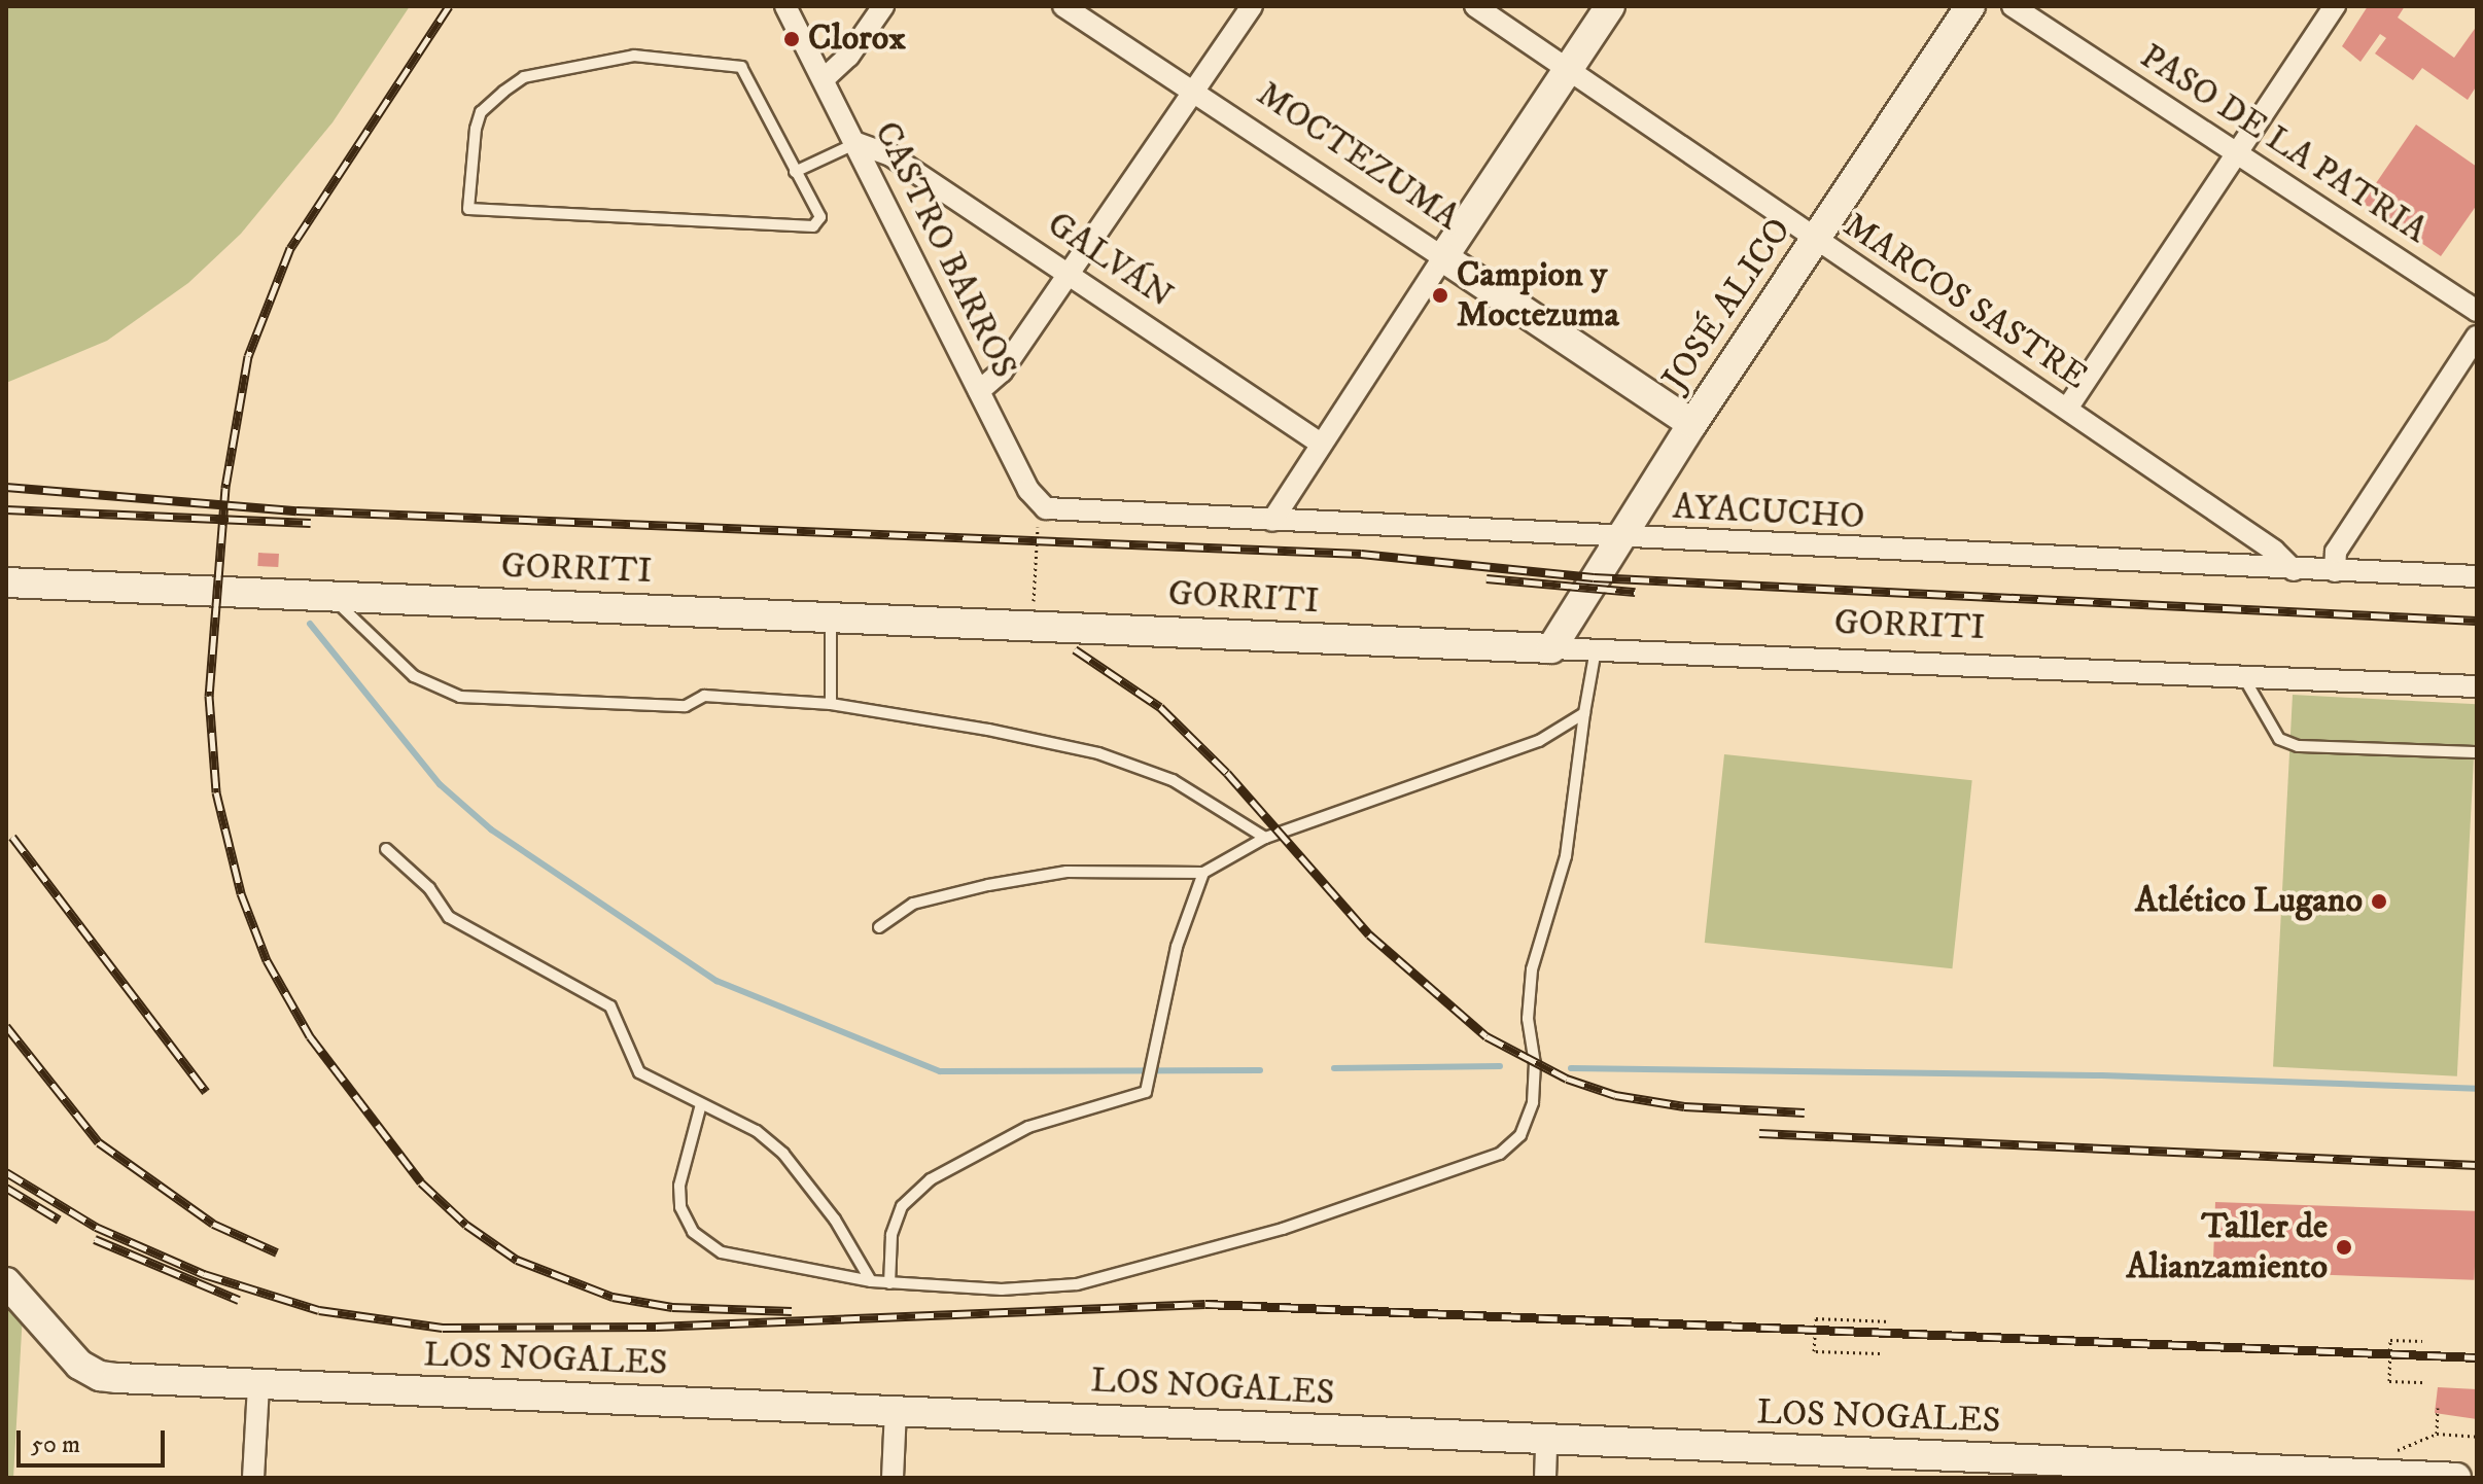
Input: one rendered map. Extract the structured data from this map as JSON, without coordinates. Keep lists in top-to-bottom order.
{
  "streets": {
    "street": [
      "PASO DE LA PATRIA",
      "MOCTEZUMA",
      "CASTRO BARROS",
      "GALVÁN",
      "MARCOS SASTRE",
      "JOSÉ ALICO",
      "AYACUCHO",
      "GORRITI",
      "LOS NOGALES"
    ]
  },
  "crossings": [
    ["MOCTEZUMA", "JOSÉ ALICO"],
    ["CASTRO BARROS", "GALVÁN"],
    ["CASTRO BARROS", "AYACUCHO"],
    ["MARCOS SASTRE", "JOSÉ ALICO"],
    ["MARCOS SASTRE", "AYACUCHO"],
    ["JOSÉ ALICO", "AYACUCHO"],
    ["JOSÉ ALICO", "GORRITI"]
  ],
  "places": [
    "Clorox",
    "Campion y Moctezuma",
    "Atlético Lugano",
    "Taller de Alianzamiento"
  ],
  "scale_bar": "50 m"
}
